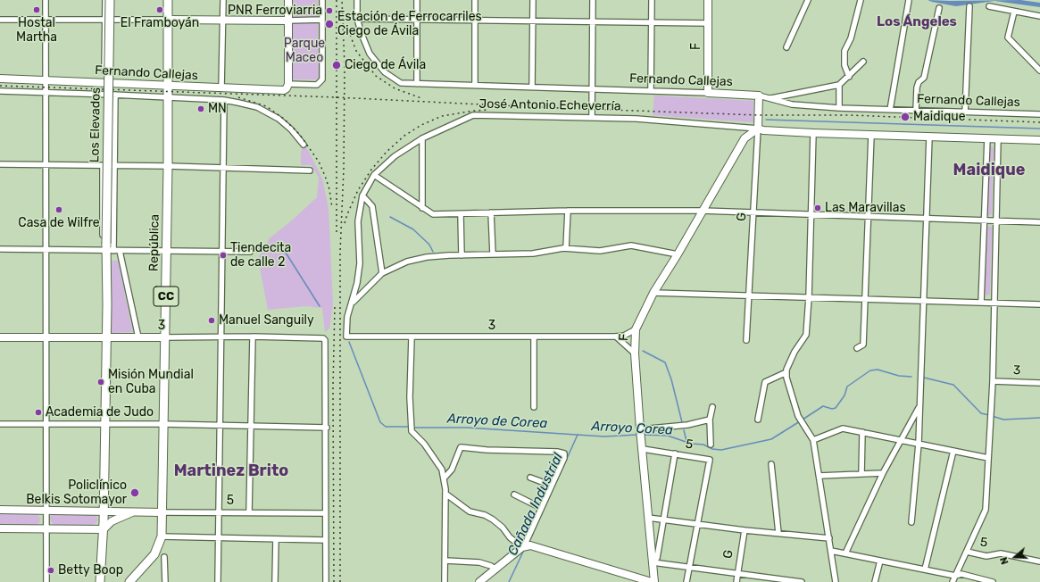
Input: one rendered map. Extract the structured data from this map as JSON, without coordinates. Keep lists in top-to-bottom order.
{
  "streets": {
    "main road": ["Los Elevados", "República", "CC"],
    "street": [
      "F",
      "Fernando Callejas",
      "José Antonio Echeverría",
      "G",
      "3",
      "5"
    ]
  },
  "crossings": [
    ["F", "Fernando Callejas"],
    ["F", "José Antonio Echeverría"],
    ["F", "G"],
    ["F", "3"],
    ["F", "5"],
    ["Fernando Callejas", "G"],
    ["Fernando Callejas", "República"],
    ["José Antonio Echeverría", "G"],
    ["José Antonio Echeverría", "3"],
    ["Los Elevados", "3"],
    ["Los Elevados", "5"],
    ["República", "3"],
    ["República", "5"]
  ],
  "districts": ["Los Ángeles", "Maidique", "Martinez Brito"],
  "water": ["Arroyo de Corea", "Arroyo Corea", "Cañada Industrial"],
  "parks": ["Parque Maceo"],
  "places": [
    "Hostal Martha",
    "El Framboyán",
    "PNR Ferroviarria",
    "Estación de Ferrocarriles Ciego de Ávila",
    "Ciego de Ávila",
    "MN",
    "Maidique",
    "Las Maravillas",
    "Casa de Wilfre",
    "Tiendecita de calle 2",
    "Manuel Sanguily",
    "Misión Mundial en Cuba",
    "Academia de Judo",
    "Policlínico Belkis Sotomayor",
    "Betty Boop"
  ],
  "north": "left"
}
